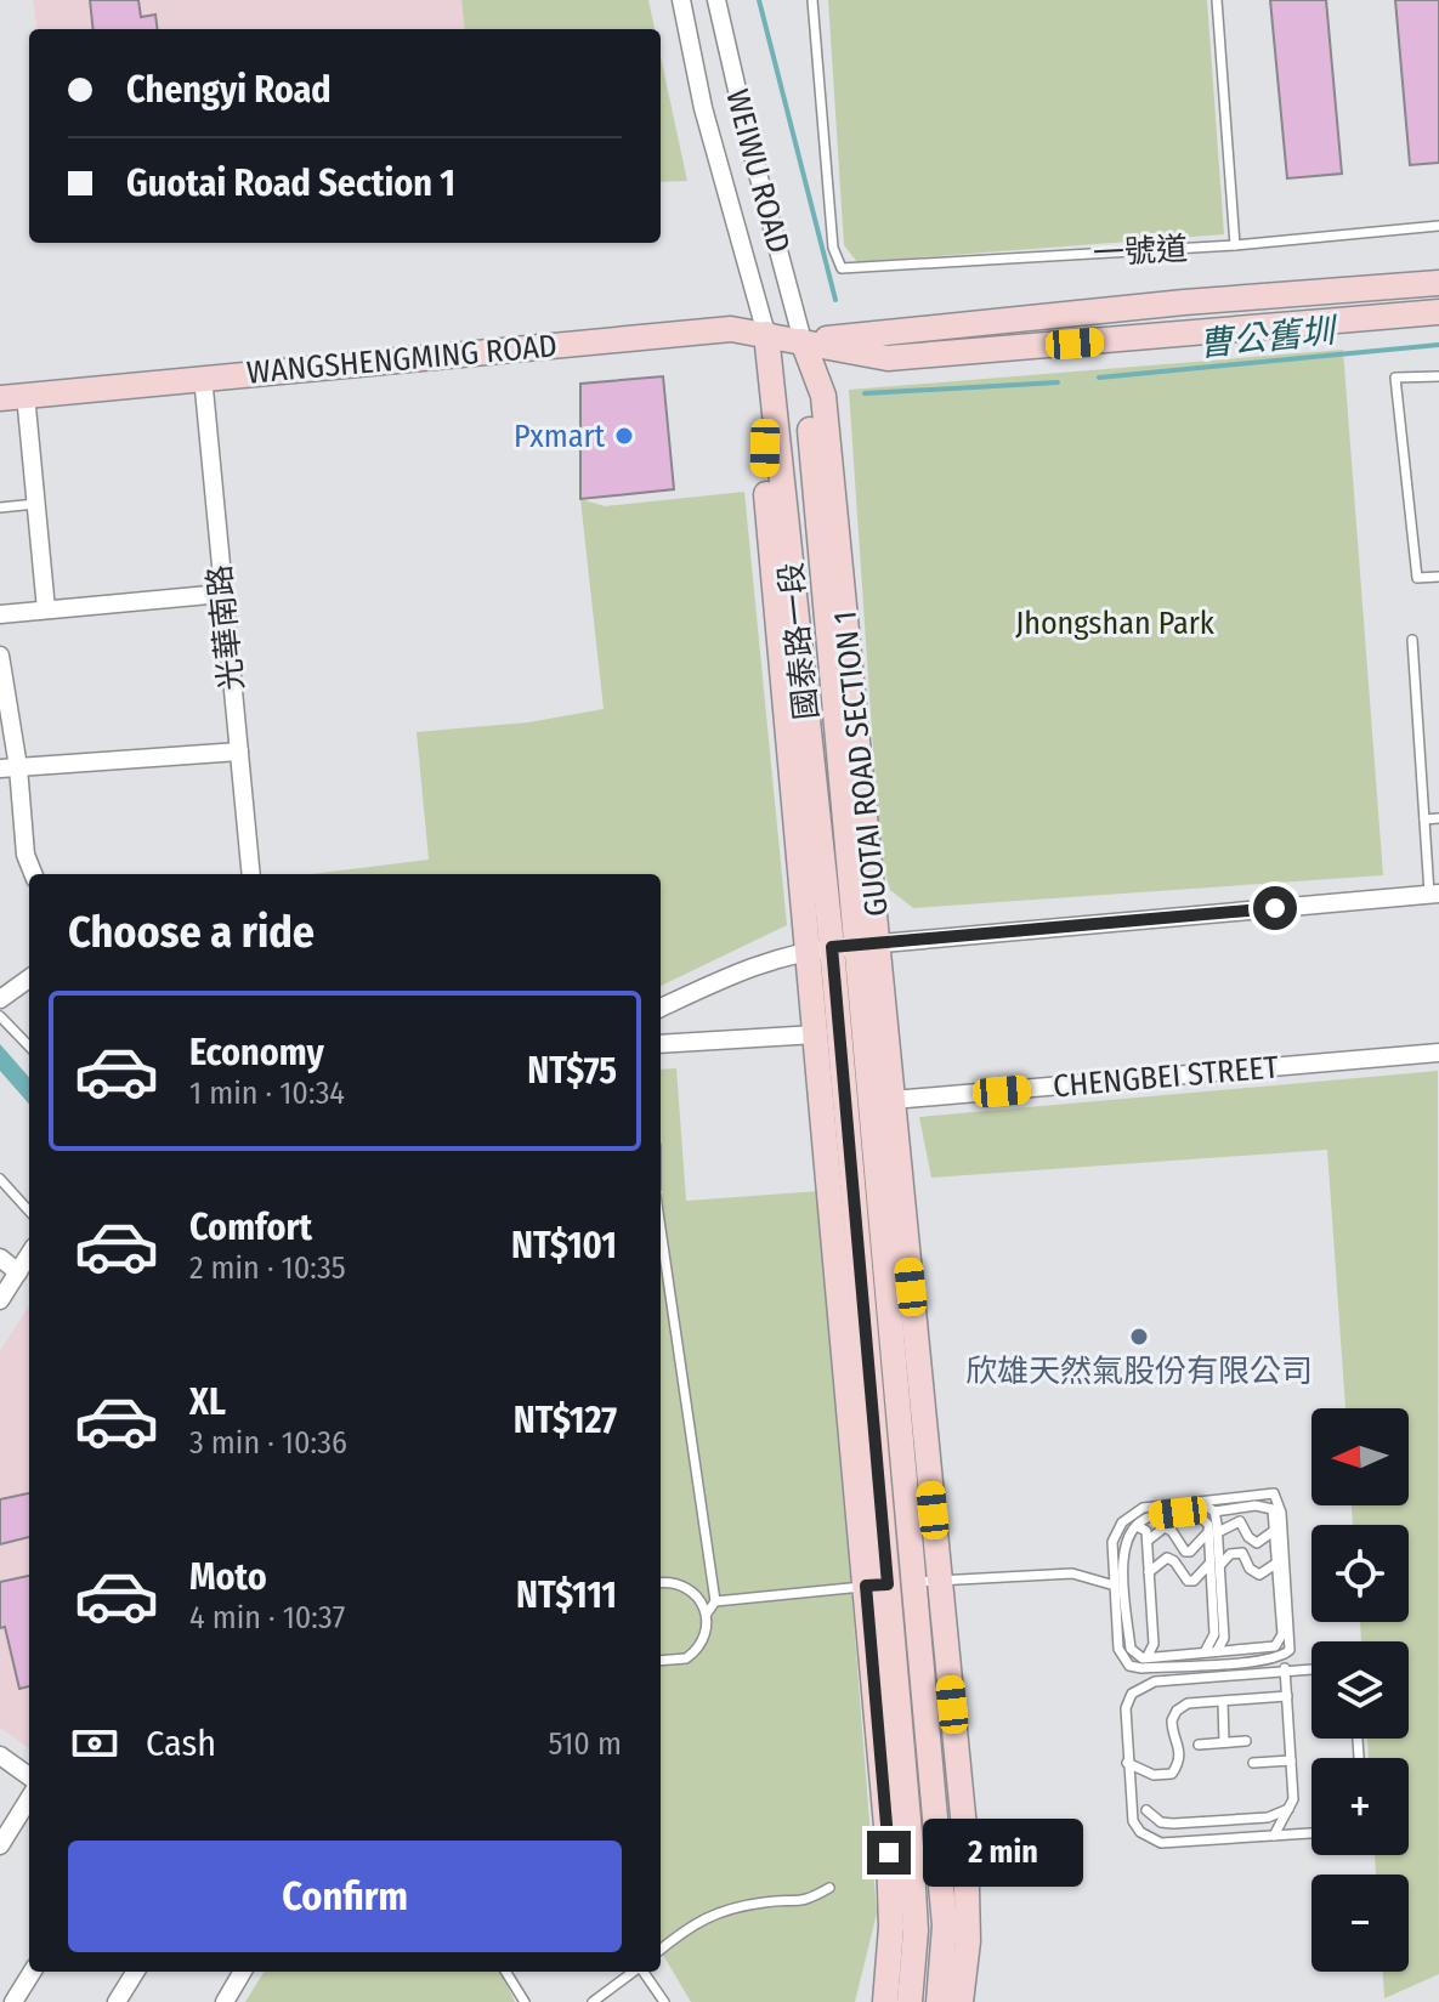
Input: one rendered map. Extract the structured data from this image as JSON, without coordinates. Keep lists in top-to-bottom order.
{
  "streets": {
    "street": [
      "WEIWU ROAD",
      "WANGSHENGMING ROAD",
      "光華南路",
      "國泰路一段",
      "GUOTAI ROAD SECTION 1",
      "CHENGBEI STREET"
    ],
    "lane": ["一號道"]
  },
  "crossings": [
    ["WEIWU ROAD", "WANGSHENGMING ROAD"],
    ["WEIWU ROAD", "國泰路一段"],
    ["WANGSHENGMING ROAD", "光華南路"],
    ["WANGSHENGMING ROAD", "國泰路一段"],
    ["國泰路一段", "GUOTAI ROAD SECTION 1"],
    ["GUOTAI ROAD SECTION 1", "CHENGBEI STREET"]
  ],
  "water": ["曹公舊圳"],
  "parks": ["Jhongshan Park"],
  "places": ["Pxmart", "欣雄天然氣股份有限公司"],
  "north": "left",
  "page": {
    "banner": ["Chengyi Road", "Guotai Road Section 1"],
    "heading": "Choose a ride",
    "list": [
      {
        "name": "Economy",
        "note": "1 min · 10:34",
        "value": "NT$75"
      },
      {
        "name": "Comfort",
        "note": "2 min · 10:35",
        "value": "NT$101"
      },
      {
        "name": "XL",
        "note": "3 min · 10:36",
        "value": "NT$127"
      },
      {
        "name": "Moto",
        "note": "4 min · 10:37",
        "value": "NT$111"
      }
    ],
    "map_buttons": ["+", "−"],
    "pay": ["Cash", "510 m"],
    "bubble": "2 min",
    "buttons": "Confirm"
  }
}
